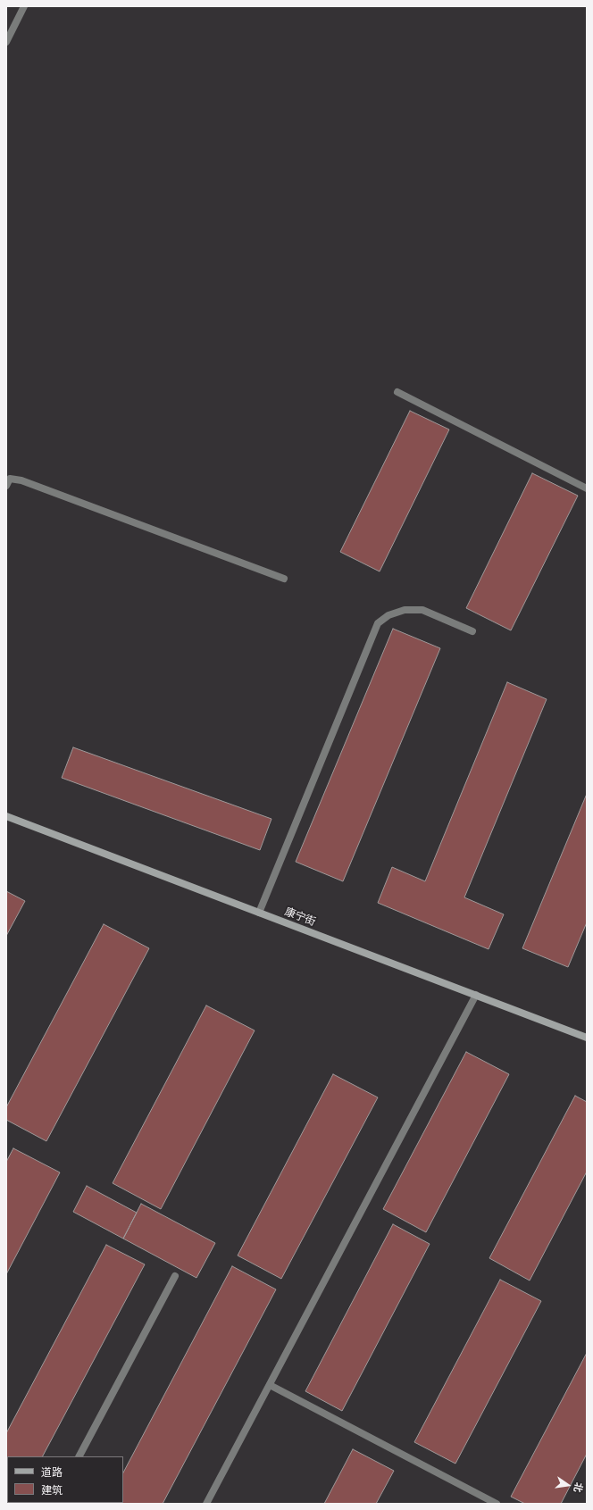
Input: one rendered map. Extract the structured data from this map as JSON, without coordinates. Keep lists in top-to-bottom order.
{
  "streets": {
    "street": ["康宁街"]
  },
  "legend": ["道路", "建筑"],
  "north": "right"
}
